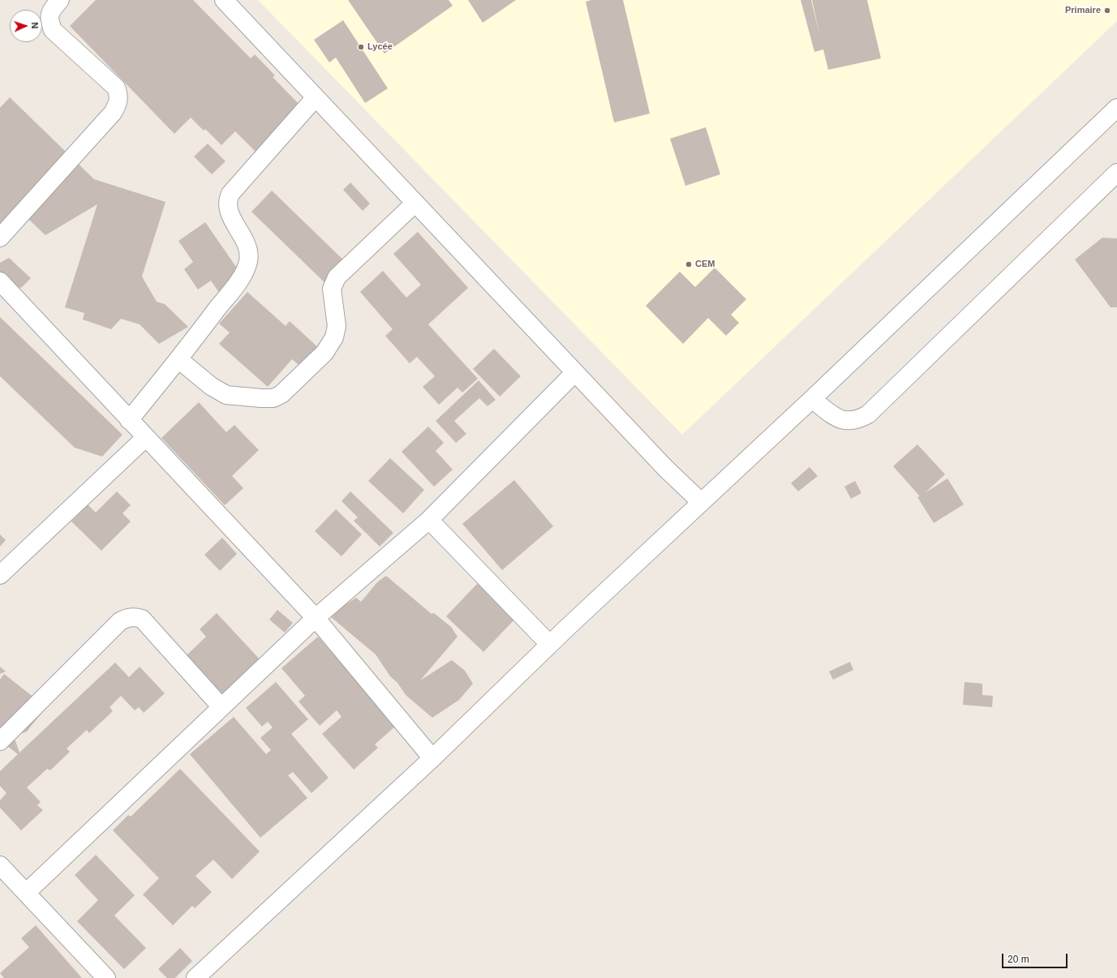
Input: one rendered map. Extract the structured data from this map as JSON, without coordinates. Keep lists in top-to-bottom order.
{
  "places": ["Primaire", "Lycée", "CEM"],
  "scale_bar": "20 m",
  "north": "right"
}
